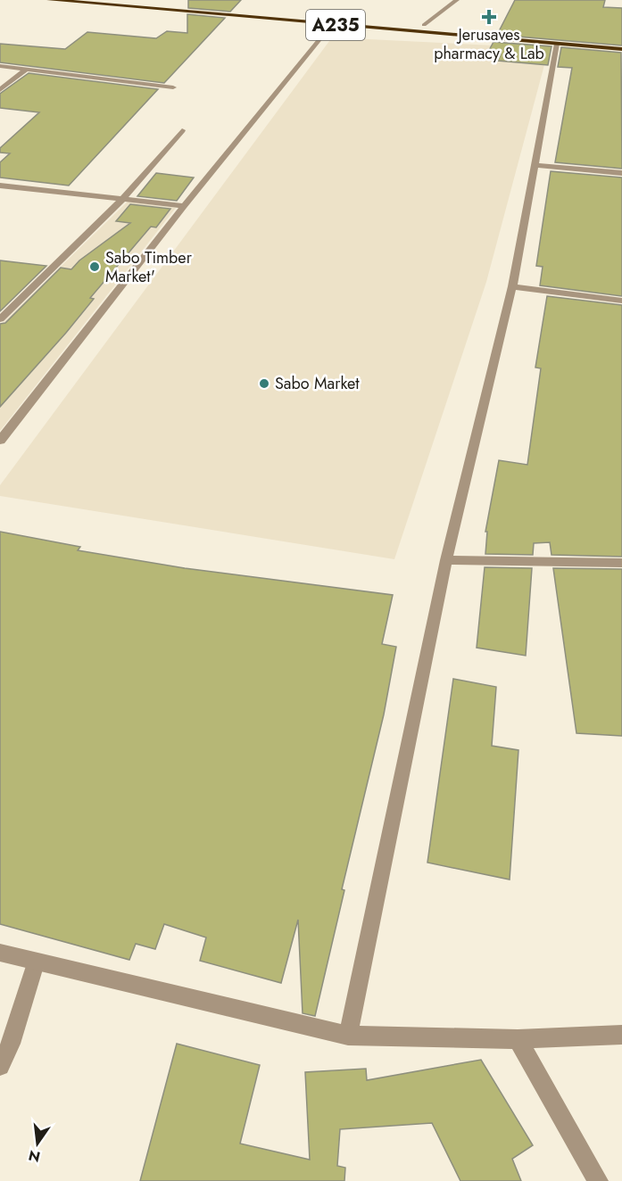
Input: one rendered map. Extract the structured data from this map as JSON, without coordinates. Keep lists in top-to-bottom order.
{
  "streets": {
    "highway": ["A235"]
  },
  "places": {
    "health": ["Jerusaves pharmacy & Lab"],
    "other": ["Sabo Timber Market'", "Sabo Market"]
  },
  "north": "bottom"
}
